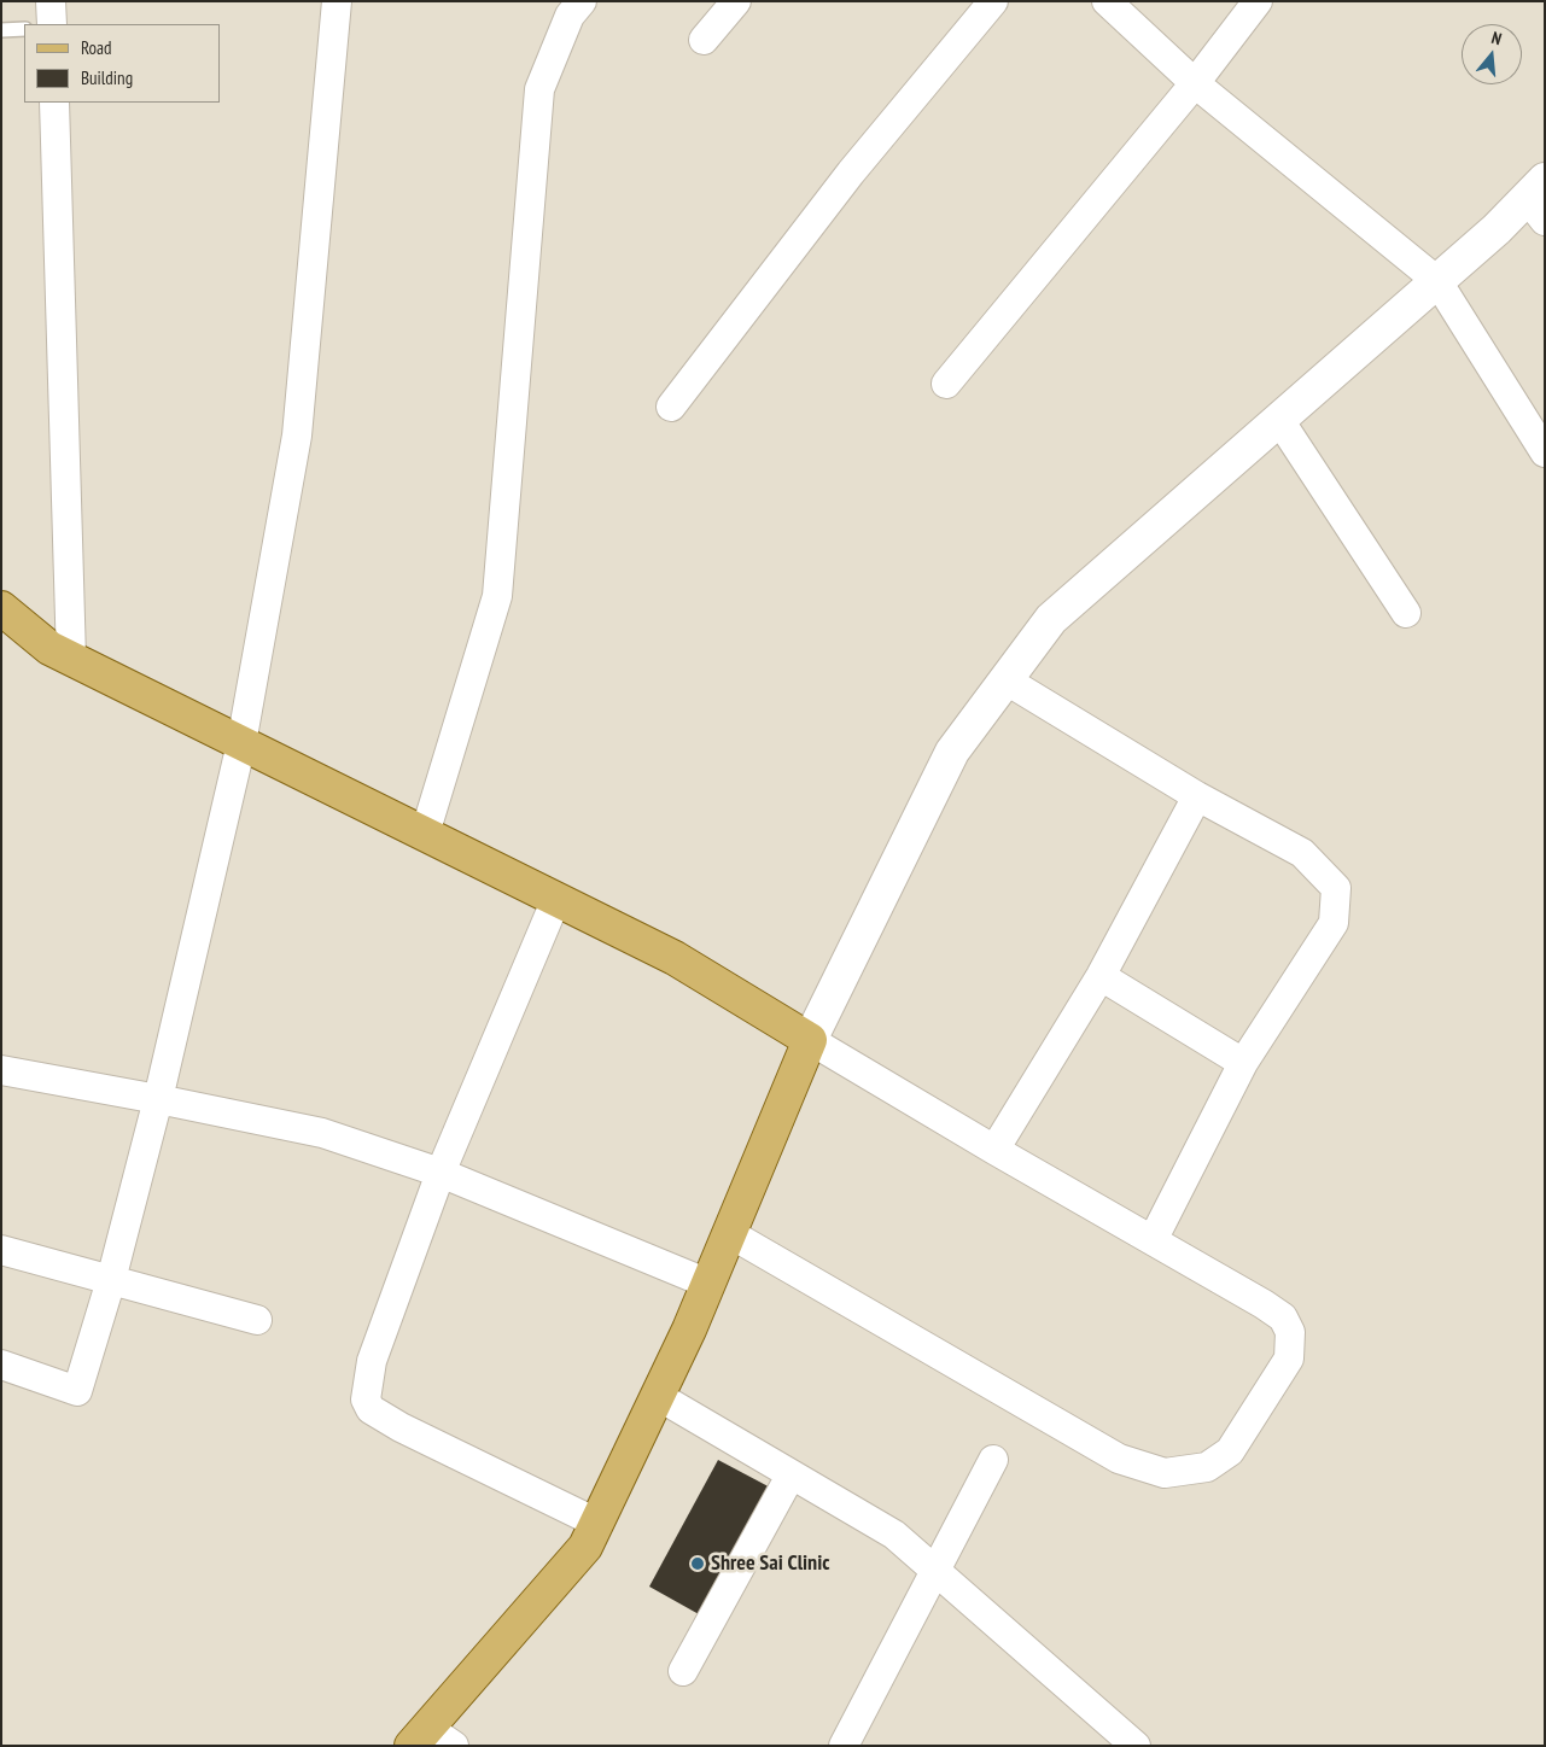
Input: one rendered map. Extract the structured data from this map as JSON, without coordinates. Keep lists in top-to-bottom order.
{
  "places": ["Shree Sai Clinic"],
  "legend": ["Road", "Building"],
  "north": "top"
}
